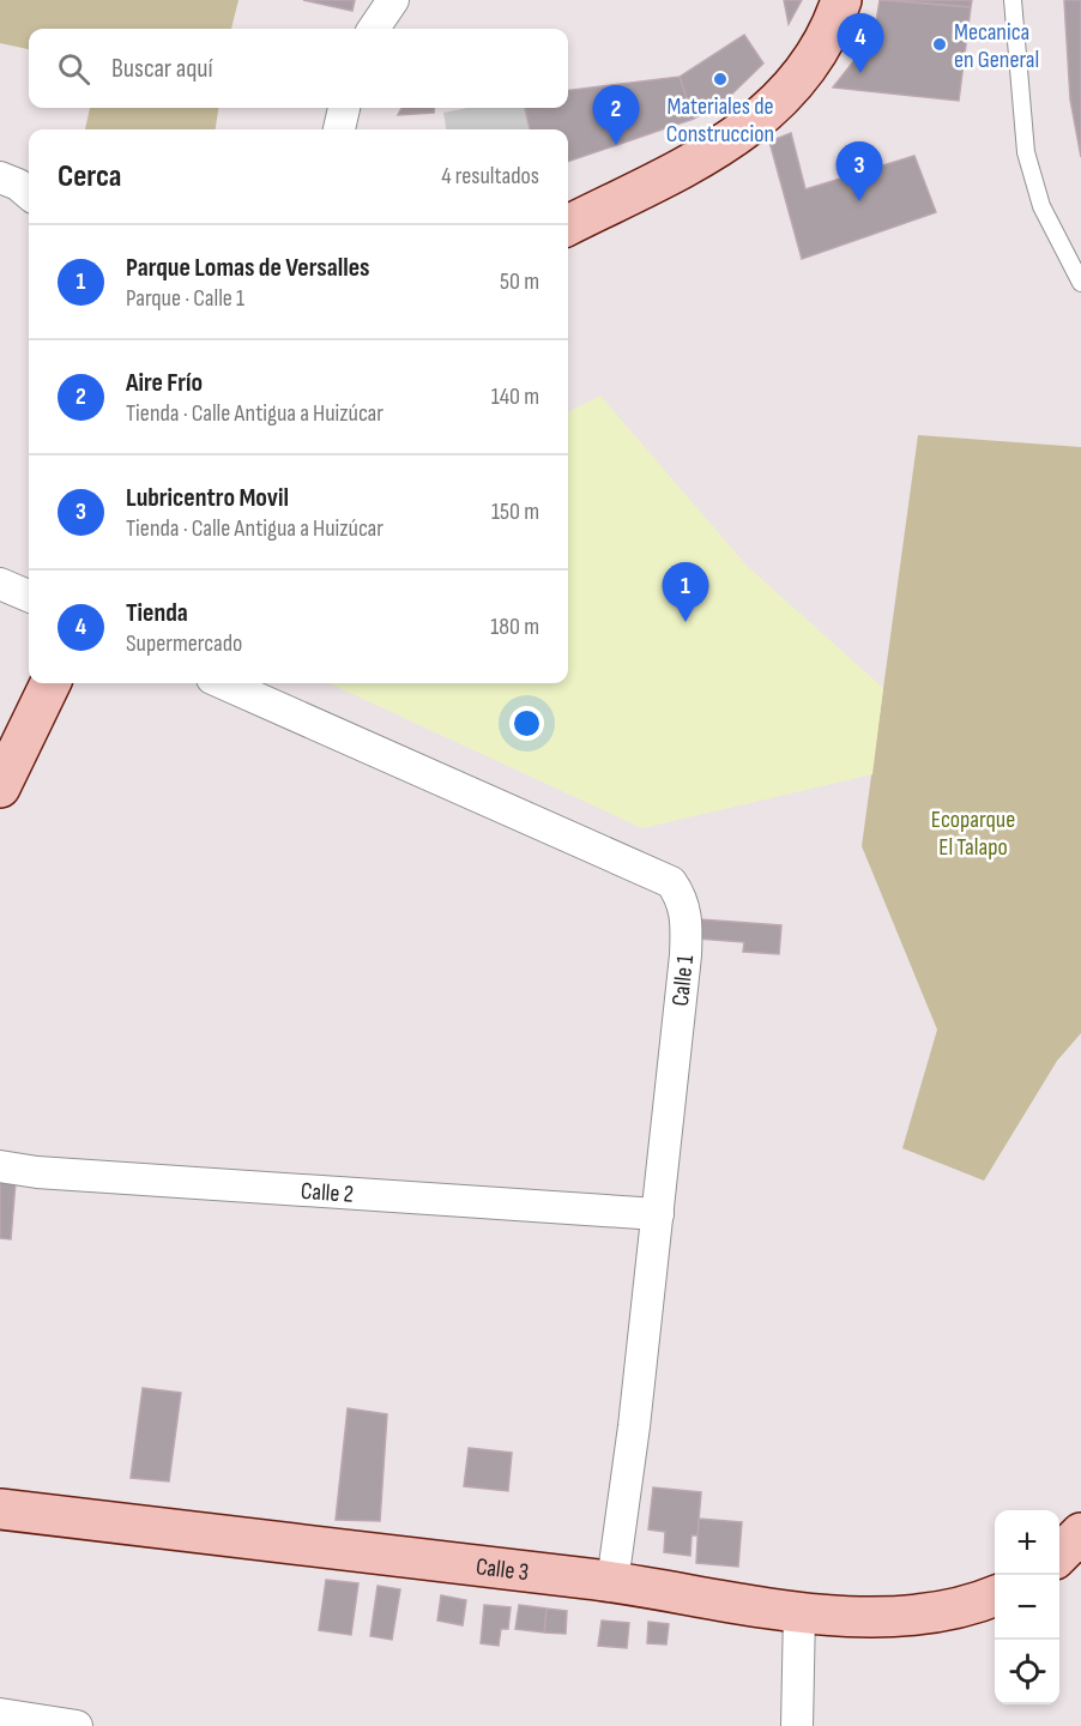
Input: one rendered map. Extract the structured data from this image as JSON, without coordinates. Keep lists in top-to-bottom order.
{
  "streets": {
    "street": ["Calle 1", "Calle 2", "Calle 3"]
  },
  "crossings": [
    ["Calle 1", "Calle 2"],
    ["Calle 1", "Calle 3"]
  ],
  "parks": ["Ecoparque El Talapo"],
  "places": ["Mecanica en General", "Materiales de Construccion"],
  "page": {
    "pins": [
      "4",
      "2",
      "3",
      "1"
    ],
    "search": "Buscar aquí",
    "heading": ["Cerca", "4 resultados"],
    "list": [
      {
        "mark": "1",
        "name": "Parque Lomas de Versalles",
        "note": "Parque · Calle 1",
        "value": "50 m"
      },
      {
        "mark": "2",
        "name": "Aire Frío",
        "note": "Tienda · Calle Antigua a Huizúcar",
        "value": "140 m"
      },
      {
        "mark": "3",
        "name": "Lubricentro Movil",
        "note": "Tienda · Calle Antigua a Huizúcar",
        "value": "150 m"
      },
      {
        "mark": "4",
        "name": "Tienda",
        "note": "Supermercado",
        "value": "180 m"
      }
    ],
    "map_buttons": ["+", "−"]
  }
}
